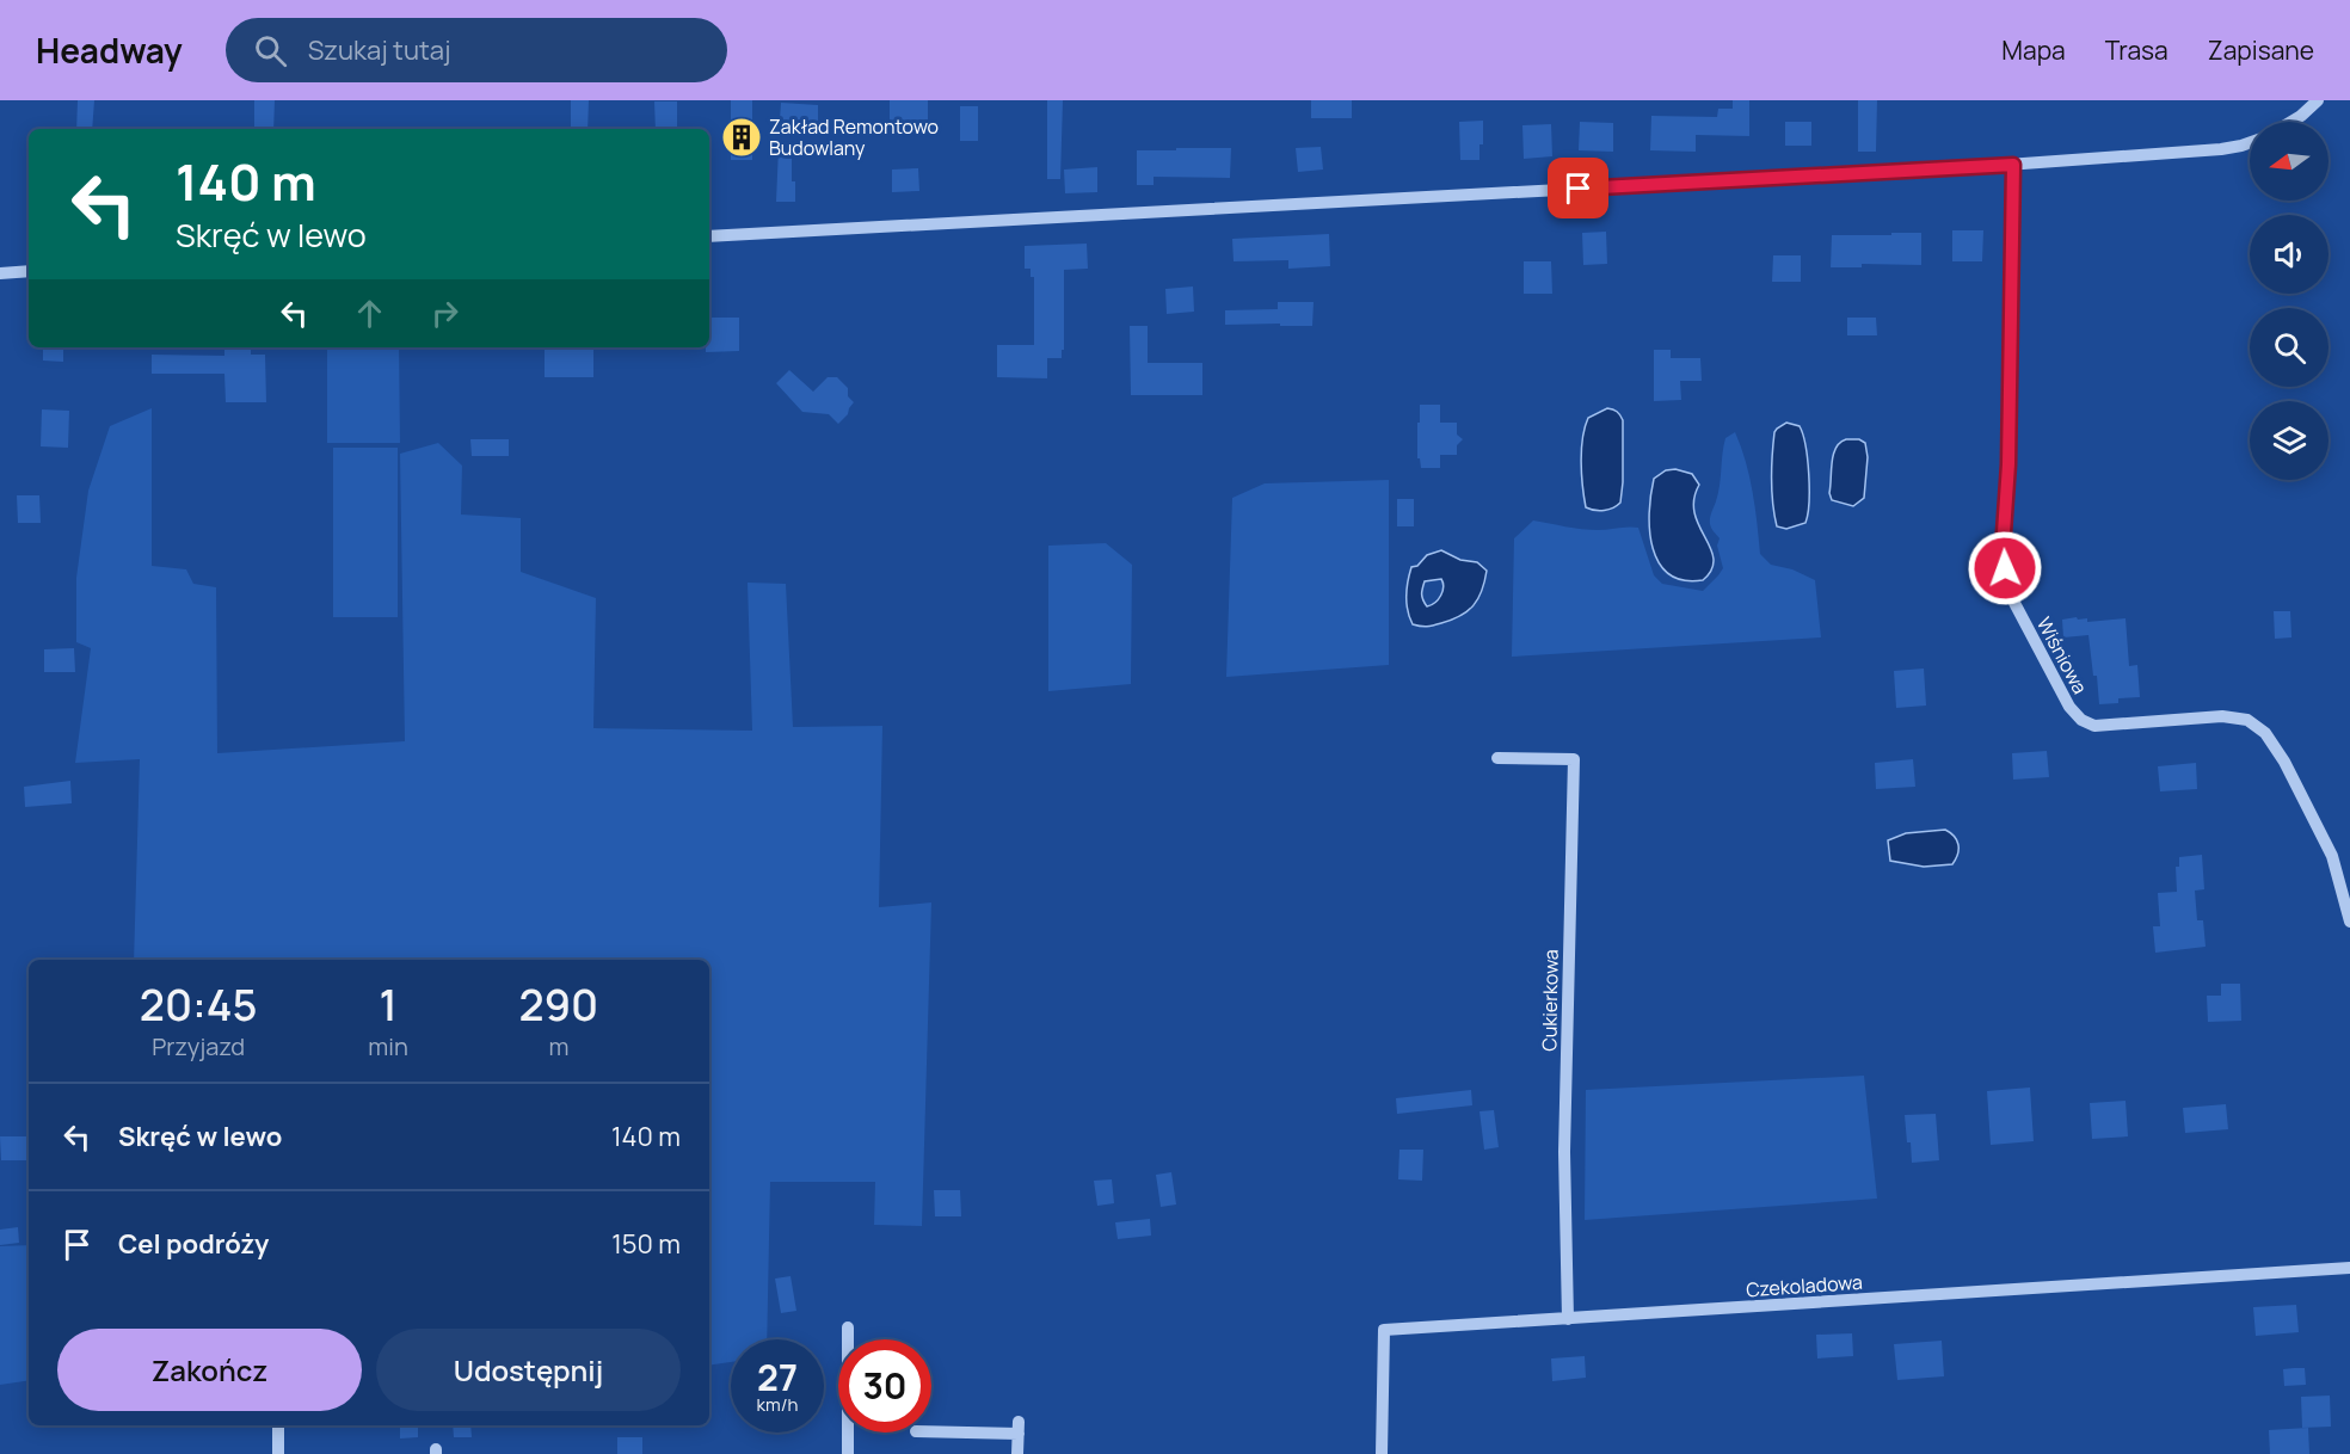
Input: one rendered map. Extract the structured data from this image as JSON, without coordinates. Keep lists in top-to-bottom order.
{
  "streets": {
    "street": ["Wiśniowa", "Cukierkowa", "Czekoladowa"]
  },
  "crossings": [
    ["Cukierkowa", "Czekoladowa"]
  ],
  "places": {
    "building": ["Zakład Remontowo Budowlany"]
  },
  "north": "left",
  "page": {
    "header": "Headway",
    "search": "Szukaj tutaj",
    "nav": ["Mapa", "Trasa", "Zapisane"],
    "turn": ["140 m", "Skręć w lewo"],
    "eta": [
      "20:45",
      "Przyjazd",
      "1",
      "min",
      "290",
      "m"
    ],
    "list": [
      {
        "name": "Skręć w lewo",
        "value": "140 m"
      },
      {
        "name": "Cel podróży",
        "value": "150 m"
      }
    ],
    "buttons": ["Zakończ", "Udostępnij"],
    "speed": "27 km/h",
    "limit": "30"
  }
}
